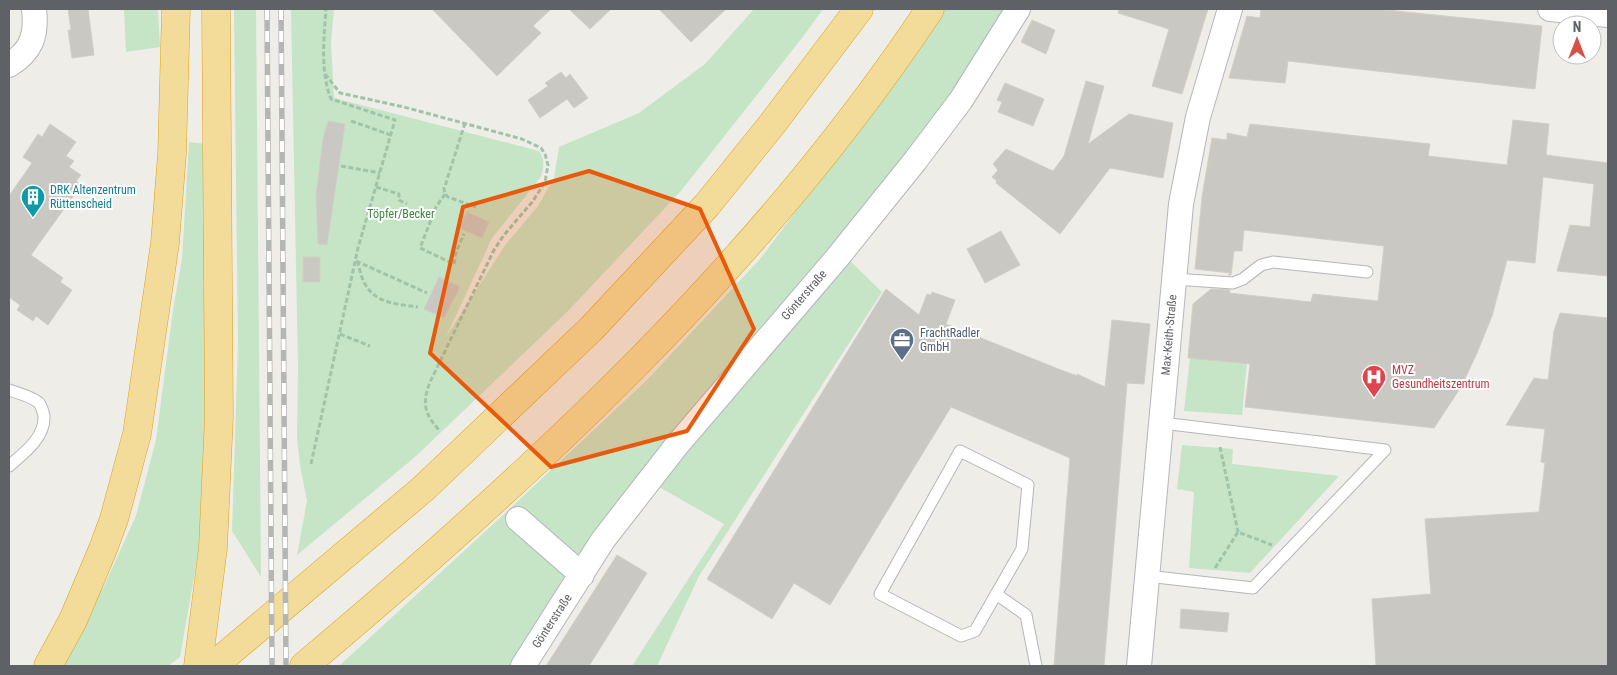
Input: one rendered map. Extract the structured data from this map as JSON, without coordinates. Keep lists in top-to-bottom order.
{
  "streets": {
    "street": ["Gönterstraße", "Max-Keith-Straße"]
  },
  "parks": ["Töpfer/Becker"],
  "places": {
    "building": ["DRK Altenzentrum Rüttenscheid"],
    "office": ["FrachtRadler GmbH"],
    "hospital": ["MVZ Gesundheitszentrum"]
  },
  "north": "top"
}
